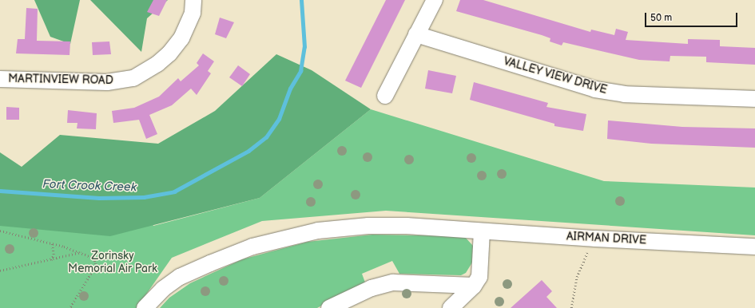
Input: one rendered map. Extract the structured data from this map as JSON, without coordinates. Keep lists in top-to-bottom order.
{
  "streets": {
    "street": ["VALLEY VIEW DRIVE", "MARTINVIEW ROAD", "AIRMAN DRIVE"]
  },
  "water": ["Fort Crook Creek"],
  "parks": ["Zorinsky Memorial Air Park"],
  "scale_bar": "50 m"
}
